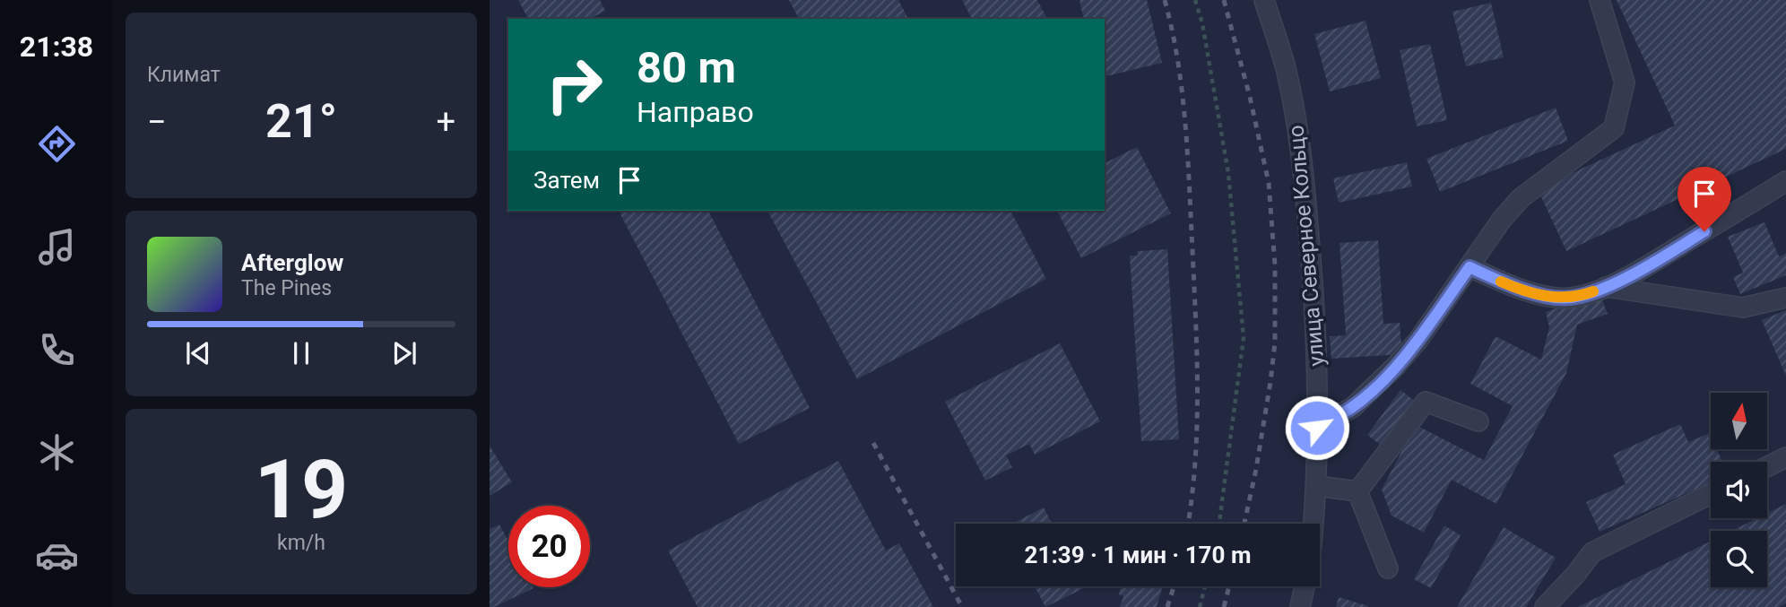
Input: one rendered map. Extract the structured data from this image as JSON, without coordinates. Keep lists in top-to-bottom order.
{
  "streets": {
    "street": ["улица Северное Кольцо"]
  },
  "north": "top",
  "page": {
    "tabs": "21:38",
    "tile": [
      "Климат",
      ["19", "km/h"]
    ],
    "turn": ["80 m", "Направо"],
    "heat": ["−", "21°", "+"],
    "then": "Затем",
    "song": ["Afterglow", "The Pines"],
    "limit": "20",
    "trip": "21:39 · 1 мин · 170 m"
  }
}
